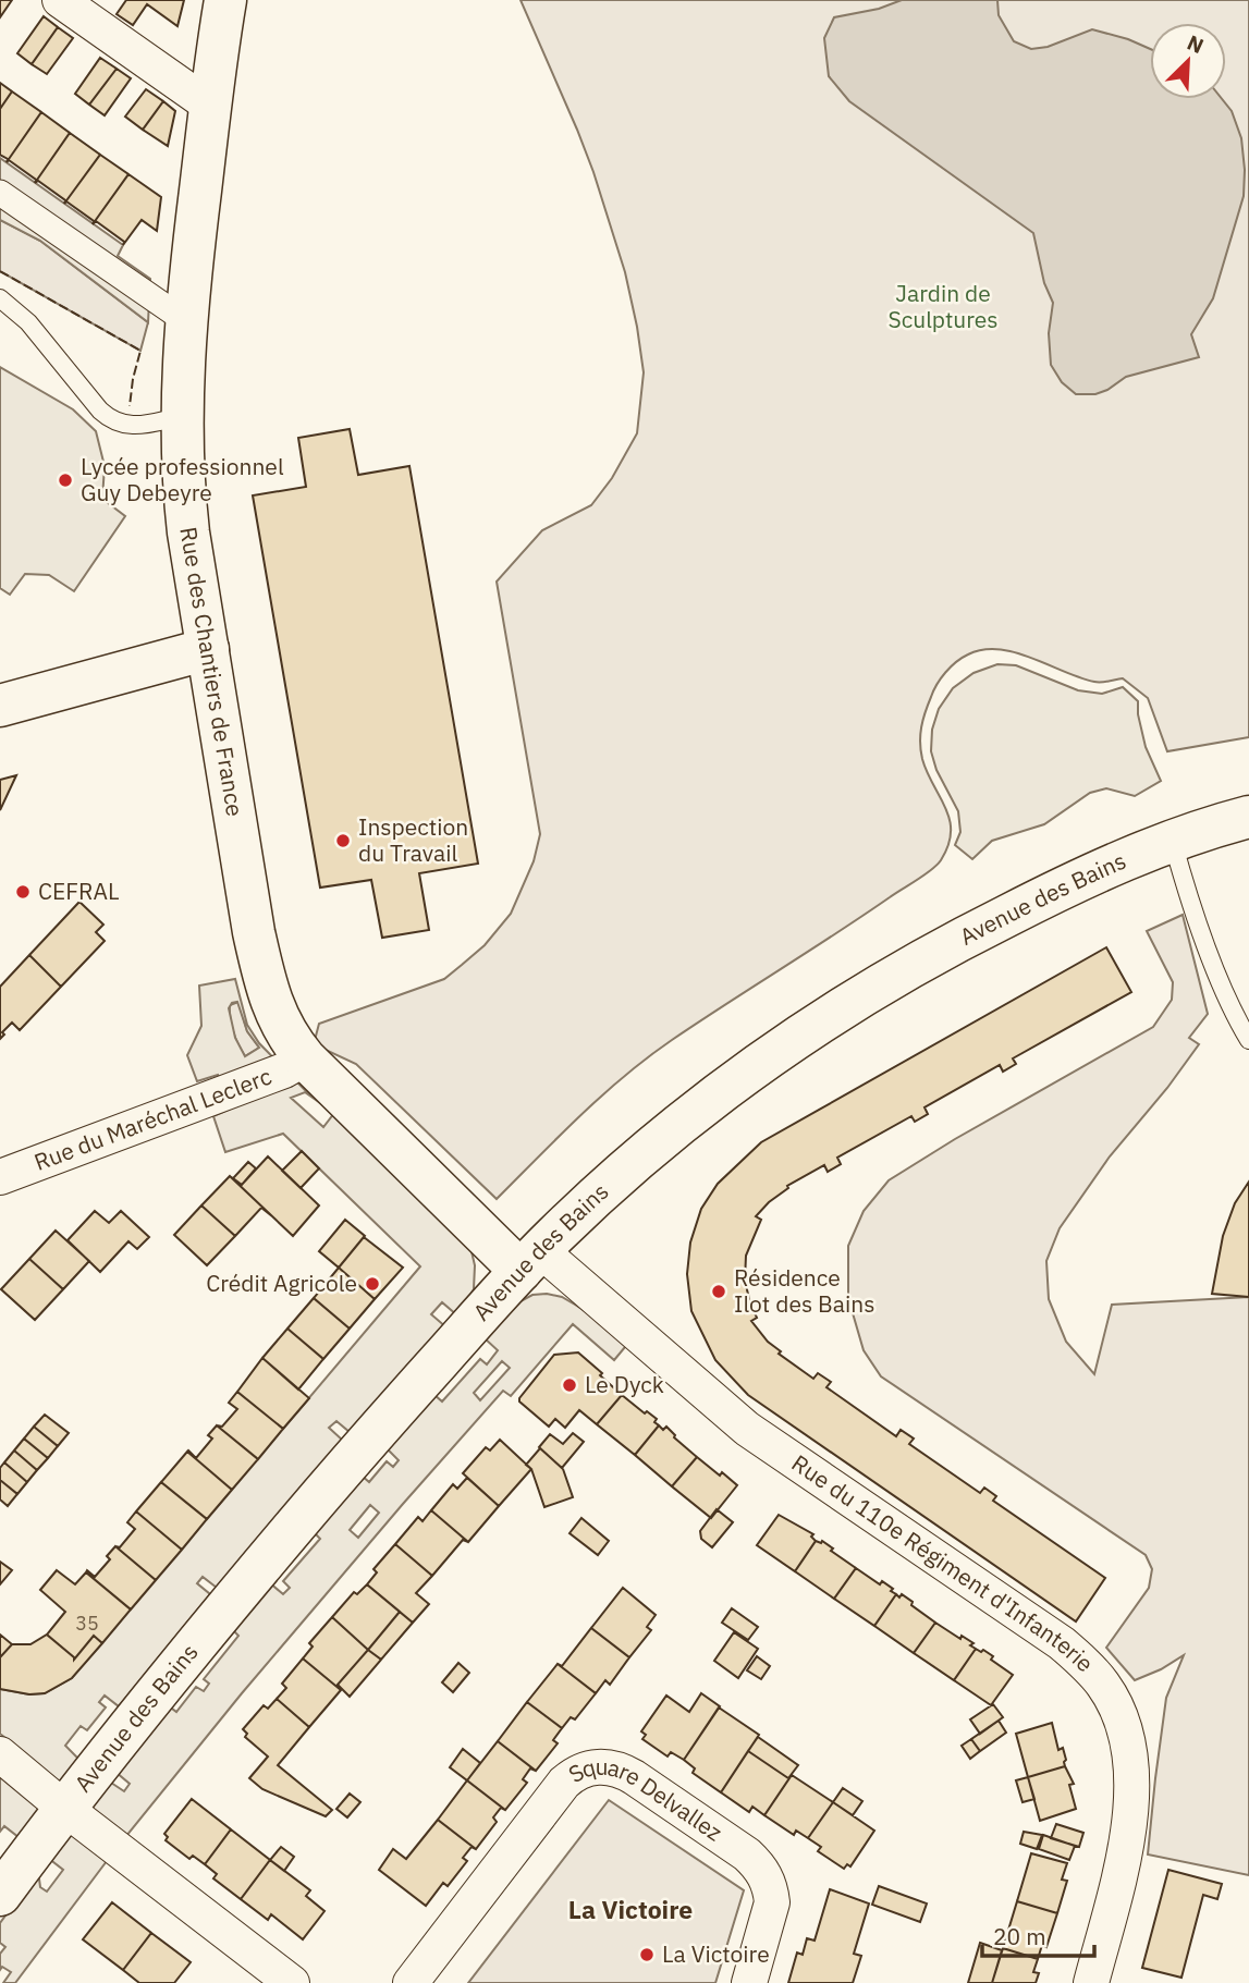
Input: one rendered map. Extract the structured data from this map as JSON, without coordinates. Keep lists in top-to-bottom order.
{
  "streets": {
    "street": [
      "Rue des Chantiers de France",
      "Avenue des Bains",
      "Rue du Maréchal Leclerc",
      "Rue du 110e Régiment d'Infanterie",
      "Square Delvallez"
    ]
  },
  "crossings": [
    ["Rue des Chantiers de France", "Rue du Maréchal Leclerc"],
    ["Rue des Chantiers de France", "Rue du 110e Régiment d'Infanterie"],
    ["Avenue des Bains", "Rue du 110e Régiment d'Infanterie"],
    ["Rue du Maréchal Leclerc", "Rue du 110e Régiment d'Infanterie"]
  ],
  "districts": ["La Victoire"],
  "parks": ["Jardin de Sculptures"],
  "places": [
    "Lycée professionnel Guy Debeyre",
    "Inspection du Travail",
    "CEFRAL",
    "Crédit Agricole",
    "Résidence Ilot des Bains",
    "Le Dyck",
    "La Victoire"
  ],
  "house_numbers": ["35"],
  "scale_bar": "20 m",
  "north": "top right"
}
